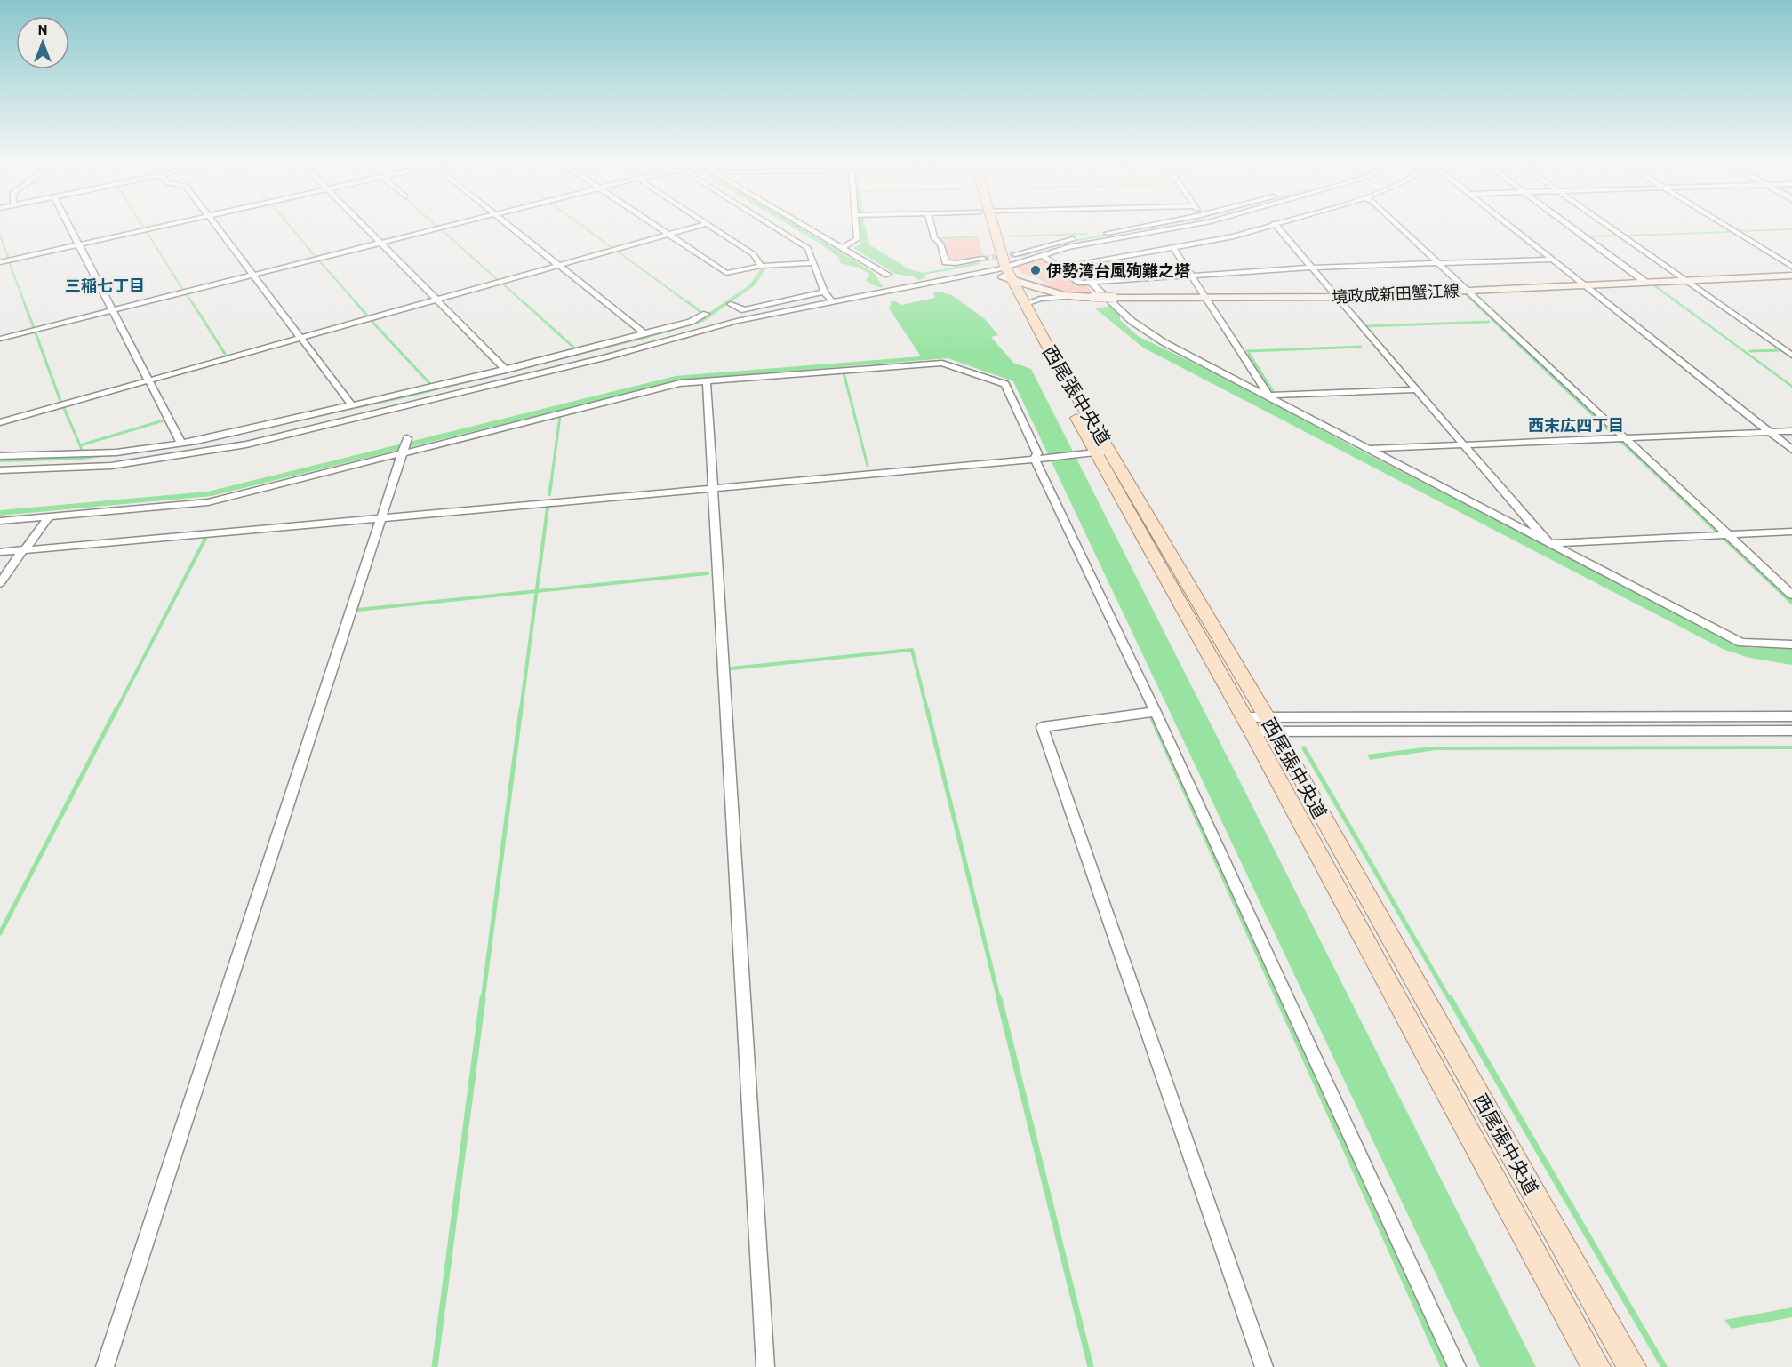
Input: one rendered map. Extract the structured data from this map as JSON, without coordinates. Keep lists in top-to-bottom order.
{
  "streets": {
    "main road": ["境政成新田蟹江線", "西尾張中央道"]
  },
  "crossings": [
    ["境政成新田蟹江線", "西尾張中央道"]
  ],
  "districts": ["三稲七丁目", "西末広四丁目"],
  "places": ["伊勢湾台風殉難之塔"],
  "north": "top"
}
